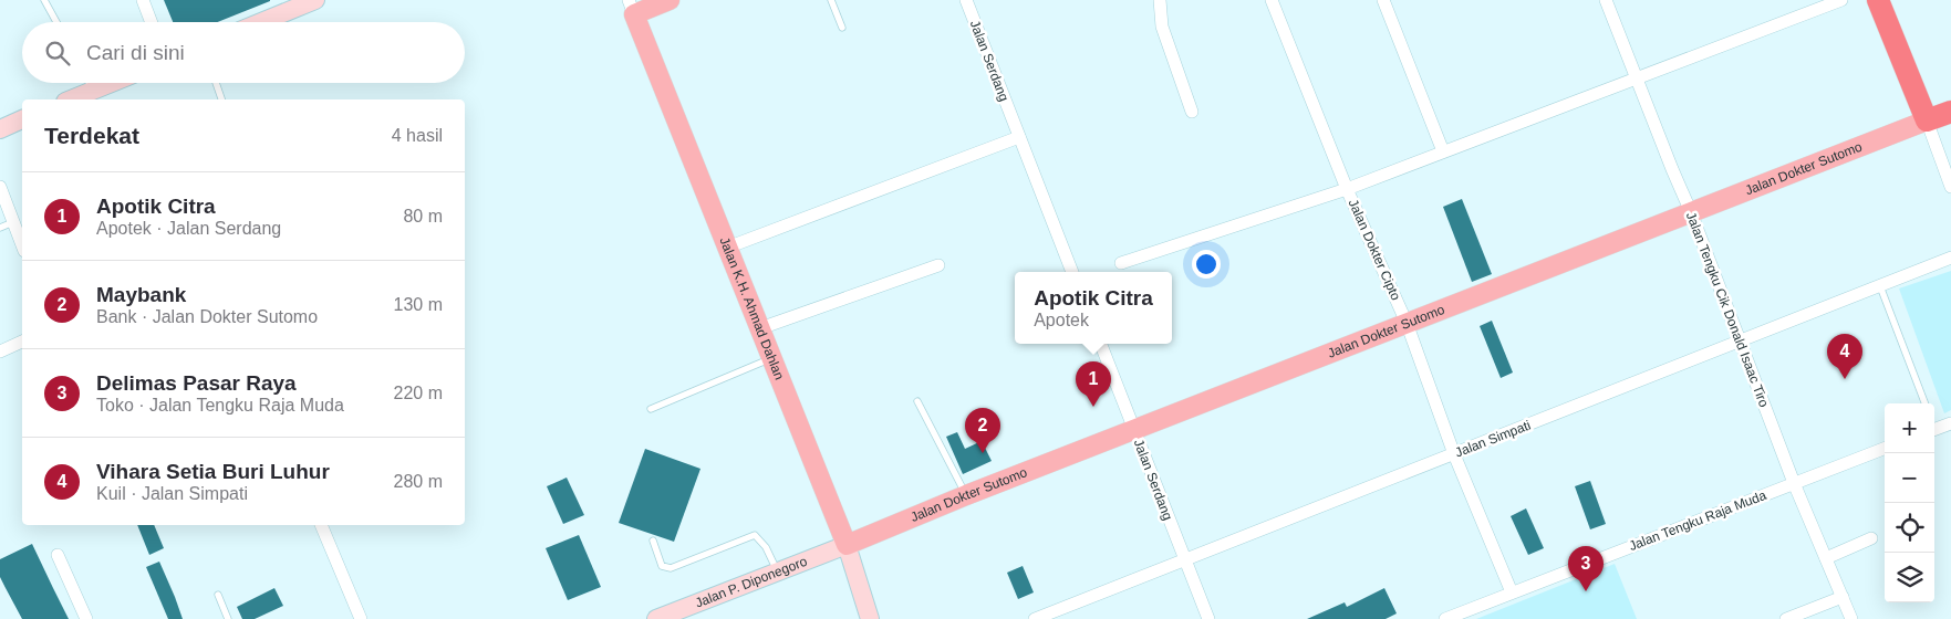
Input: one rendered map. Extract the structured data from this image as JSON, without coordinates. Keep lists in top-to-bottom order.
{
  "streets": {
    "main road": ["Jalan Dokter Sutomo", "Jalan K.H. Ahmad Dahlan"],
    "street": [
      "Jalan Serdang",
      "Jalan Dokter Cipto",
      "Jalan Tengku Cik Donald Isaac Tiro",
      "Jalan Simpati",
      "Jalan Tengku Raja Muda",
      "Jalan P. Diponegoro"
    ]
  },
  "crossings": [
    ["Jalan Serdang", "Jalan Dokter Sutomo"],
    ["Jalan Serdang", "Jalan Simpati"],
    ["Jalan Dokter Sutomo", "Jalan Dokter Cipto"],
    ["Jalan Dokter Sutomo", "Jalan K.H. Ahmad Dahlan"],
    ["Jalan Dokter Sutomo", "Jalan Tengku Cik Donald Isaac Tiro"],
    ["Jalan Dokter Sutomo", "Jalan P. Diponegoro"],
    ["Jalan Dokter Cipto", "Jalan Simpati"],
    ["Jalan Dokter Cipto", "Jalan Tengku Raja Muda"],
    ["Jalan K.H. Ahmad Dahlan", "Jalan P. Diponegoro"],
    ["Jalan Tengku Cik Donald Isaac Tiro", "Jalan Simpati"],
    ["Jalan Tengku Cik Donald Isaac Tiro", "Jalan Tengku Raja Muda"]
  ],
  "page": {
    "search": "Cari di sini",
    "heading": ["Terdekat", "4 hasil"],
    "list": [
      {
        "mark": "1",
        "name": "Apotik Citra",
        "note": "Apotek · Jalan Serdang",
        "value": "80 m"
      },
      {
        "mark": "2",
        "name": "Maybank",
        "note": "Bank · Jalan Dokter Sutomo",
        "value": "130 m"
      },
      {
        "mark": "3",
        "name": "Delimas Pasar Raya",
        "note": "Toko · Jalan Tengku Raja Muda",
        "value": "220 m"
      },
      {
        "mark": "4",
        "name": "Vihara Setia Buri Luhur",
        "note": "Kuil · Jalan Simpati",
        "value": "280 m"
      }
    ],
    "popup": ["Apotik Citra", "Apotek"],
    "pins": [
      "4",
      "1",
      "2",
      "3"
    ],
    "map_buttons": ["+", "−"]
  }
}
